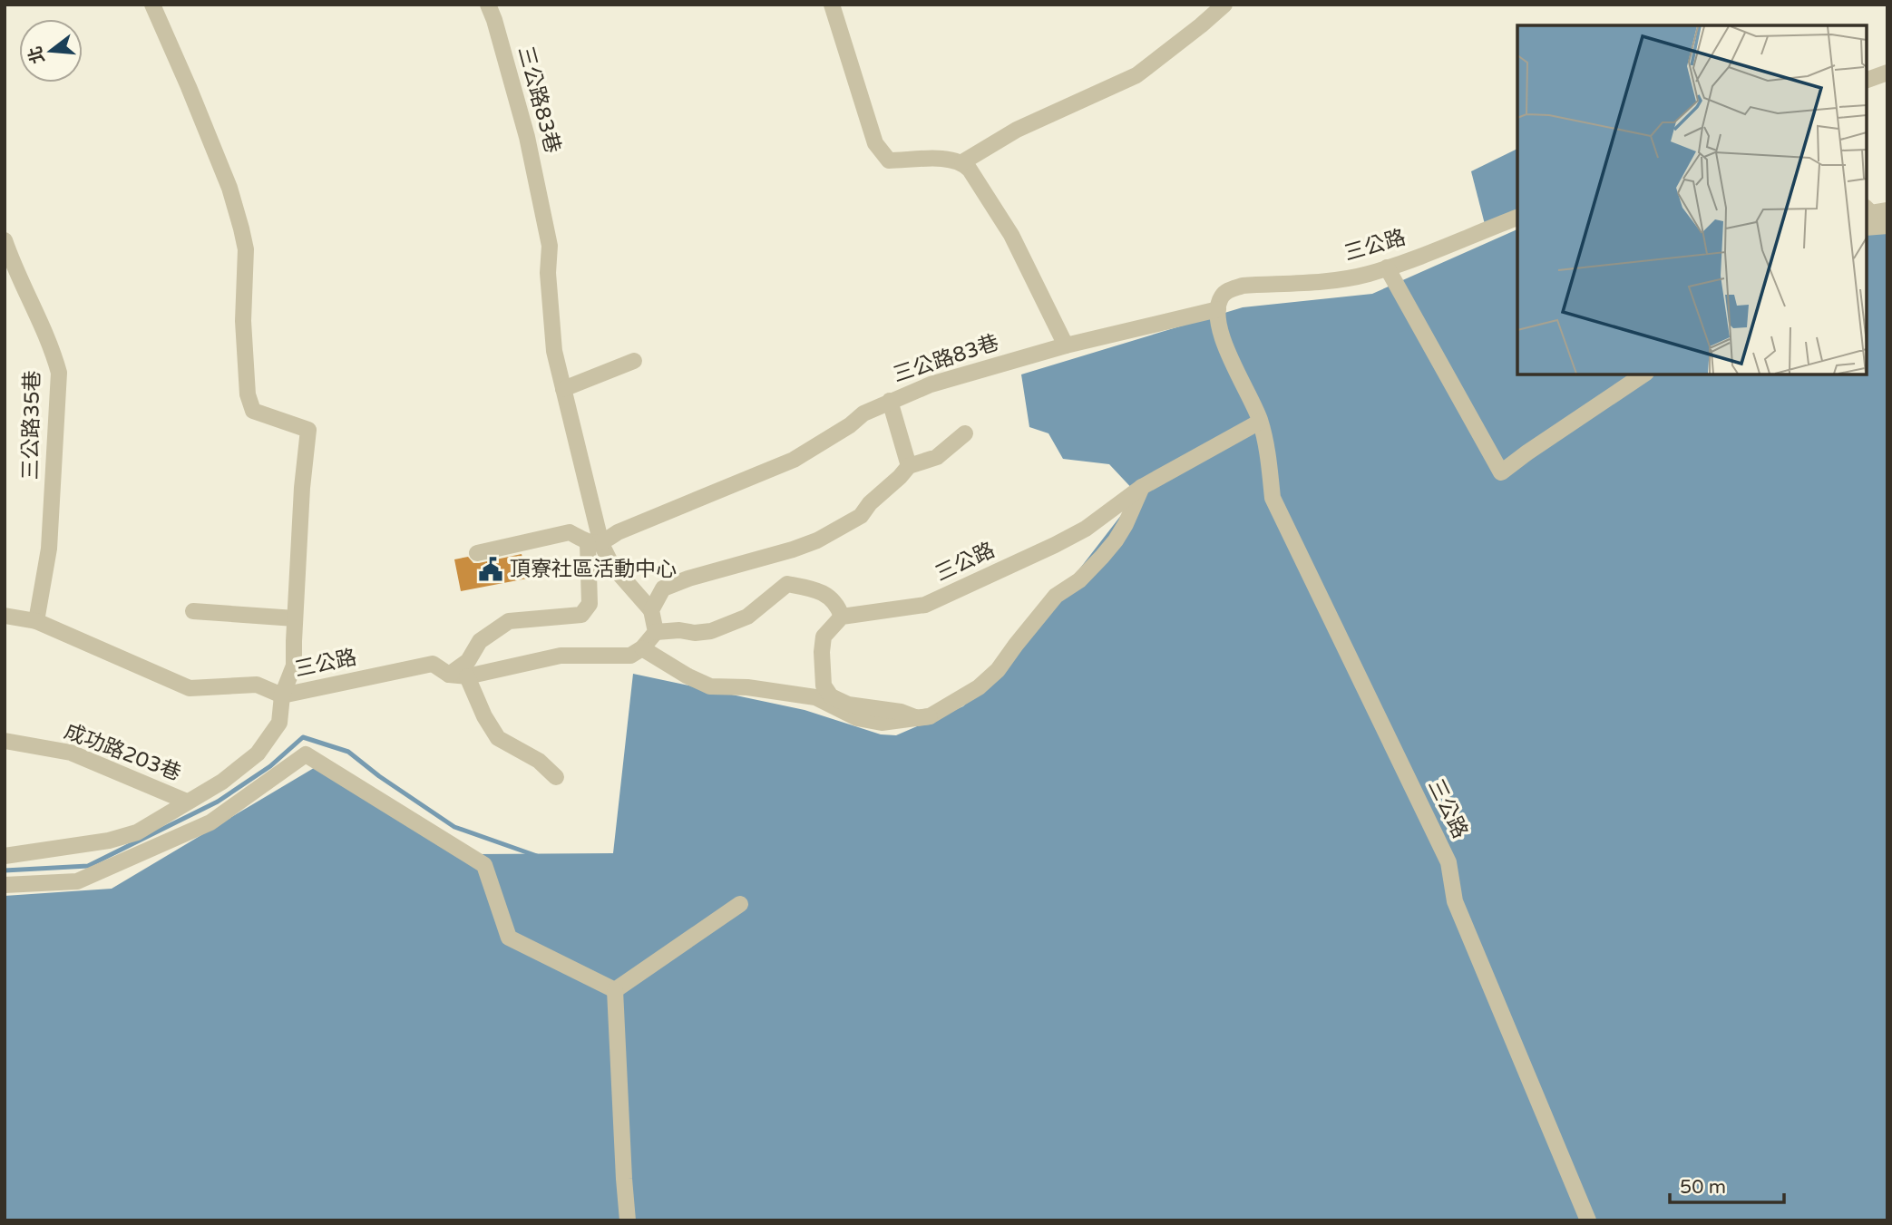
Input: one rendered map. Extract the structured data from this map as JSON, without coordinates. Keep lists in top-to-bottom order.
{
  "streets": {
    "street": [
      "三公路83巷",
      "三公路",
      "三公路35巷",
      "成功路203巷"
    ]
  },
  "crossings": [
    ["三公路83巷", "三公路"],
    ["三公路", "三公路35巷"]
  ],
  "places": {
    "public building": ["頂寮社區活動中心"]
  },
  "scale_bar": "50 m",
  "north": "left"
}
